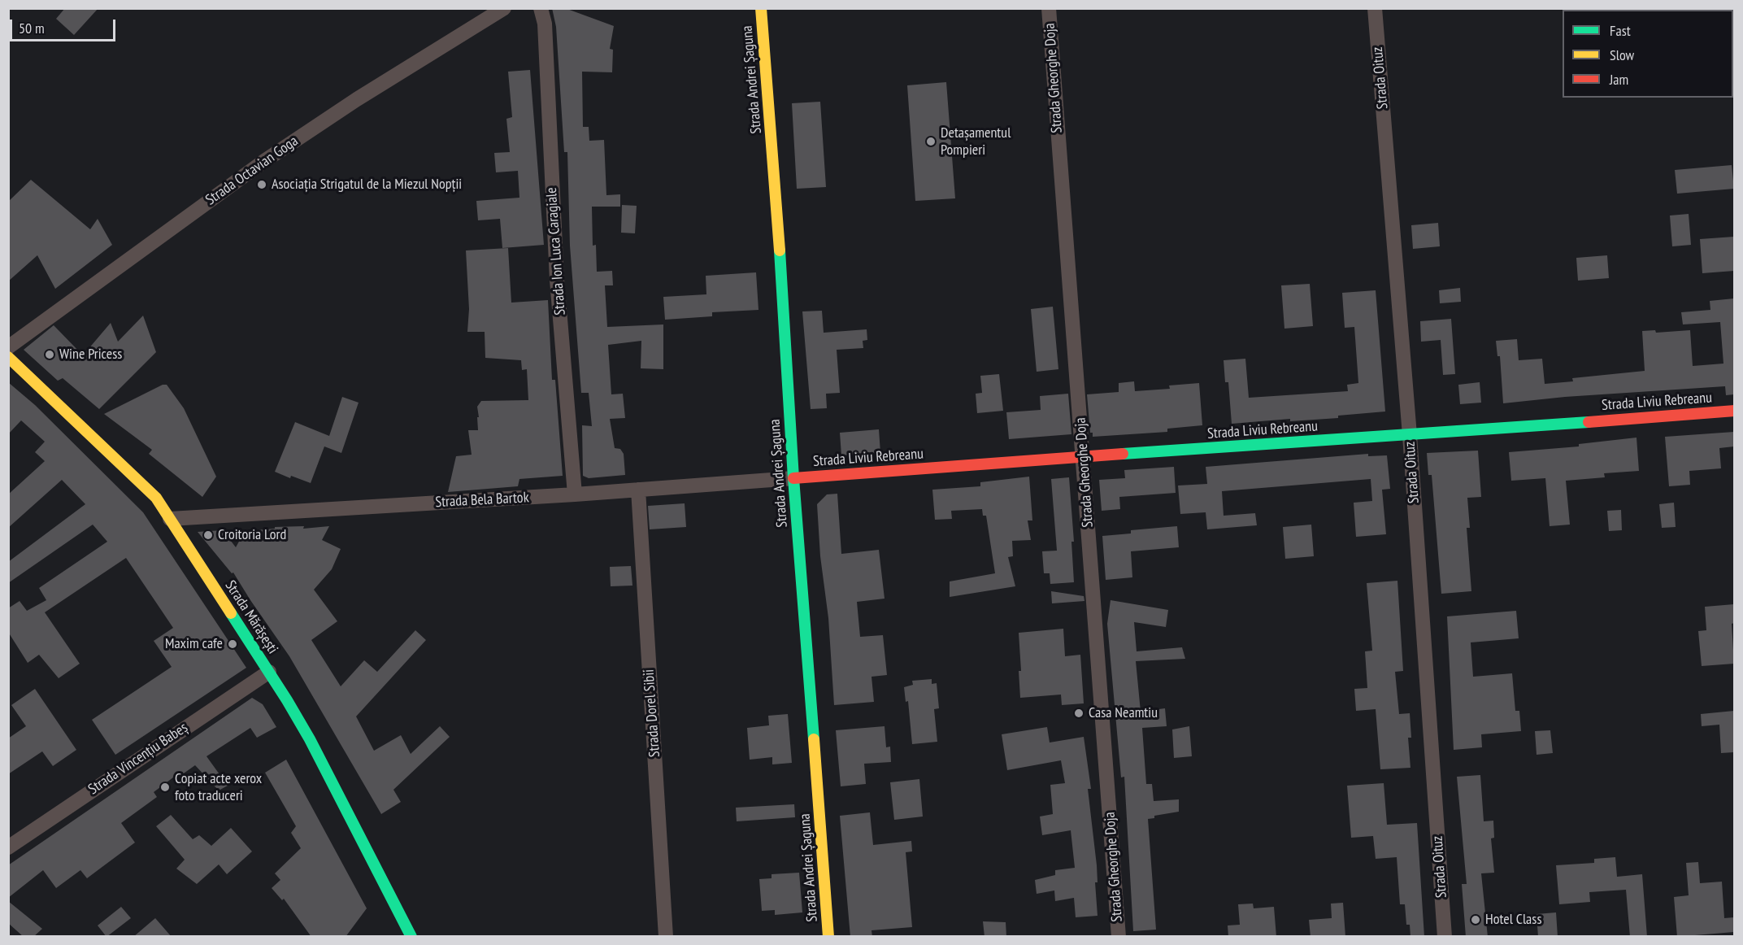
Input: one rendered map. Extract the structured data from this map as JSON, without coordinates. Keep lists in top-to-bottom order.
{
  "streets": {
    "street": [
      "Strada Gheorghe Doja",
      "Strada Oituz",
      "Strada Andrei Șaguna",
      "Strada Octavian Goga",
      "Strada Ion Luca Caragiale",
      "Strada Liviu Rebreanu",
      "Strada Bela Bartok",
      "Strada Mărășești",
      "Strada Dorel Sibii",
      "Strada Vincențiu Babeș"
    ]
  },
  "crossings": [
    ["Strada Gheorghe Doja", "Strada Liviu Rebreanu"],
    ["Strada Oituz", "Strada Liviu Rebreanu"],
    ["Strada Andrei Șaguna", "Strada Liviu Rebreanu"],
    ["Strada Andrei Șaguna", "Strada Bela Bartok"],
    ["Strada Ion Luca Caragiale", "Strada Bela Bartok"],
    ["Strada Liviu Rebreanu", "Strada Bela Bartok"],
    ["Strada Bela Bartok", "Strada Mărășești"],
    ["Strada Bela Bartok", "Strada Dorel Sibii"],
    ["Strada Mărășești", "Strada Vincențiu Babeș"]
  ],
  "places": [
    "Detașamentul Pompieri",
    "Asociația Strigatul de la Miezul Nopții",
    "Wine Pricess",
    "Croitoria Lord",
    "Maxim cafe",
    "Casa Neamtiu",
    "Copiat acte xerox foto traduceri",
    "Hotel Class"
  ],
  "legend": ["Fast", "Slow", "Jam"],
  "scale_bar": "50 m"
}
